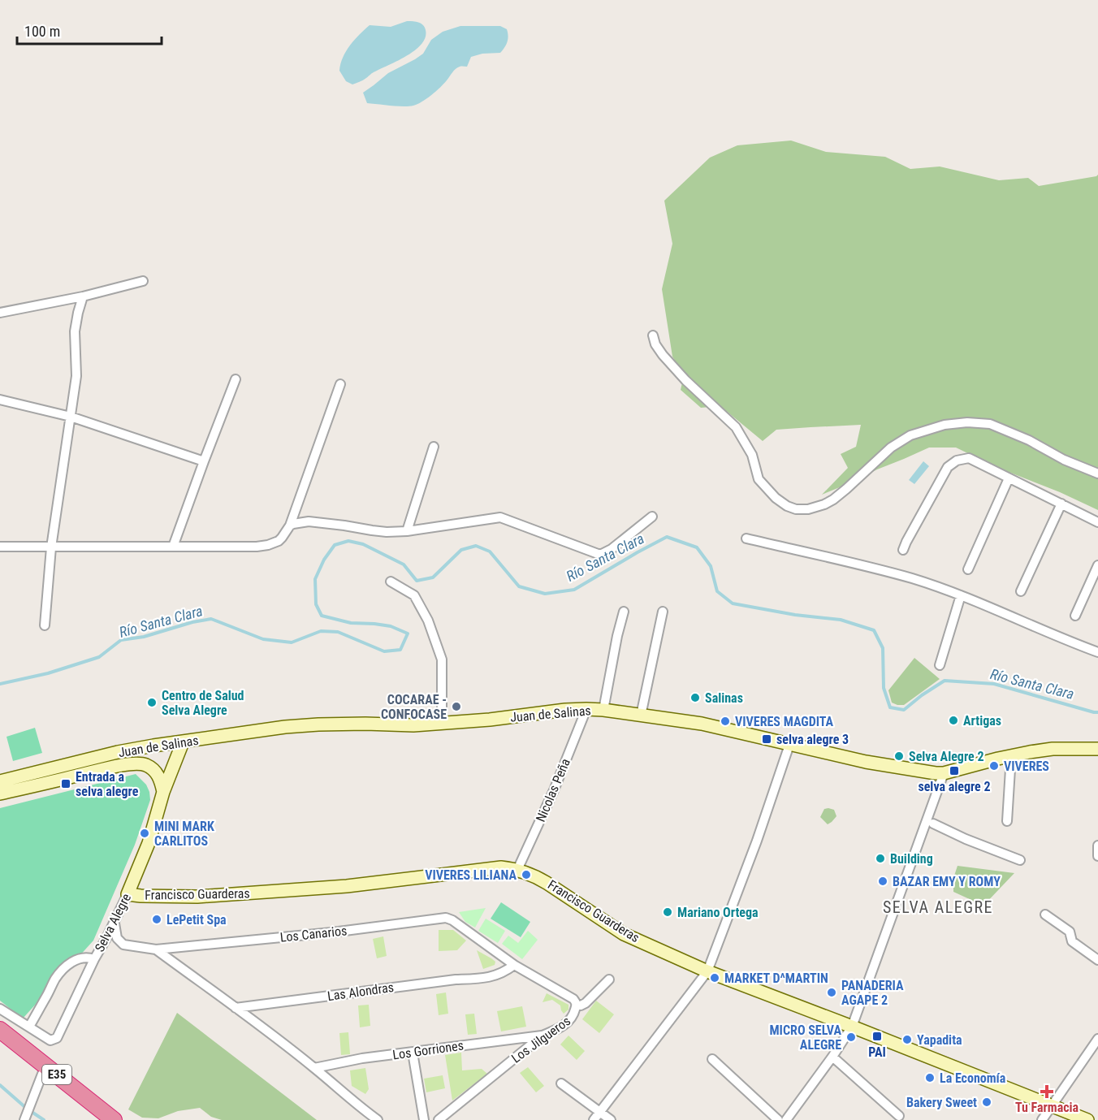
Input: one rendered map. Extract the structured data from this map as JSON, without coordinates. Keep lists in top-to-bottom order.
{
  "streets": {
    "highway": ["E35"],
    "street": [
      "Juan de Salinas",
      "Nicolas Peña",
      "Francisco Guarderas",
      "Selva Alegre",
      "Los Canarios",
      "Las Alondras",
      "Los Jilgueros",
      "Los Gorriones"
    ]
  },
  "crossings": [
    ["Juan de Salinas", "Nicolas Peña"],
    ["Juan de Salinas", "Selva Alegre"],
    ["Nicolas Peña", "Francisco Guarderas"],
    ["Francisco Guarderas", "Selva Alegre"],
    ["Selva Alegre", "Los Canarios"],
    ["Los Canarios", "Las Alondras"],
    ["Los Canarios", "Los Jilgueros"],
    ["Las Alondras", "Los Jilgueros"],
    ["Los Jilgueros", "Los Gorriones"]
  ],
  "districts": ["SELVA ALEGRE"],
  "water": ["Río Santa Clara"],
  "places": {
    "other": [
      "Salinas",
      "Centro de Salud Selva Alegre",
      "COCARAE - CONFOCASE",
      "Artigas",
      "VIVERES MAGDITA",
      "Selva Alegre 2",
      "VIVERES",
      "MINI MARK CARLITOS",
      "Building",
      "VIVERES LILIANA",
      "BAZAR EMY Y ROMY",
      "Mariano Ortega",
      "LePetit Spa",
      "MARKET D^MARTIN",
      "PANADERIA AGAPE 2",
      "MICRO SELVA ALEGRE",
      "Yapadita",
      "La Economía",
      "Bakery Sweet"
    ],
    "transit": [
      "selva alegre 3",
      "selva alegre 2",
      "Entrada a selva alegre",
      "PAI"
    ],
    "health": ["Tu Farmacia"]
  },
  "scale_bar": "100 m"
}
